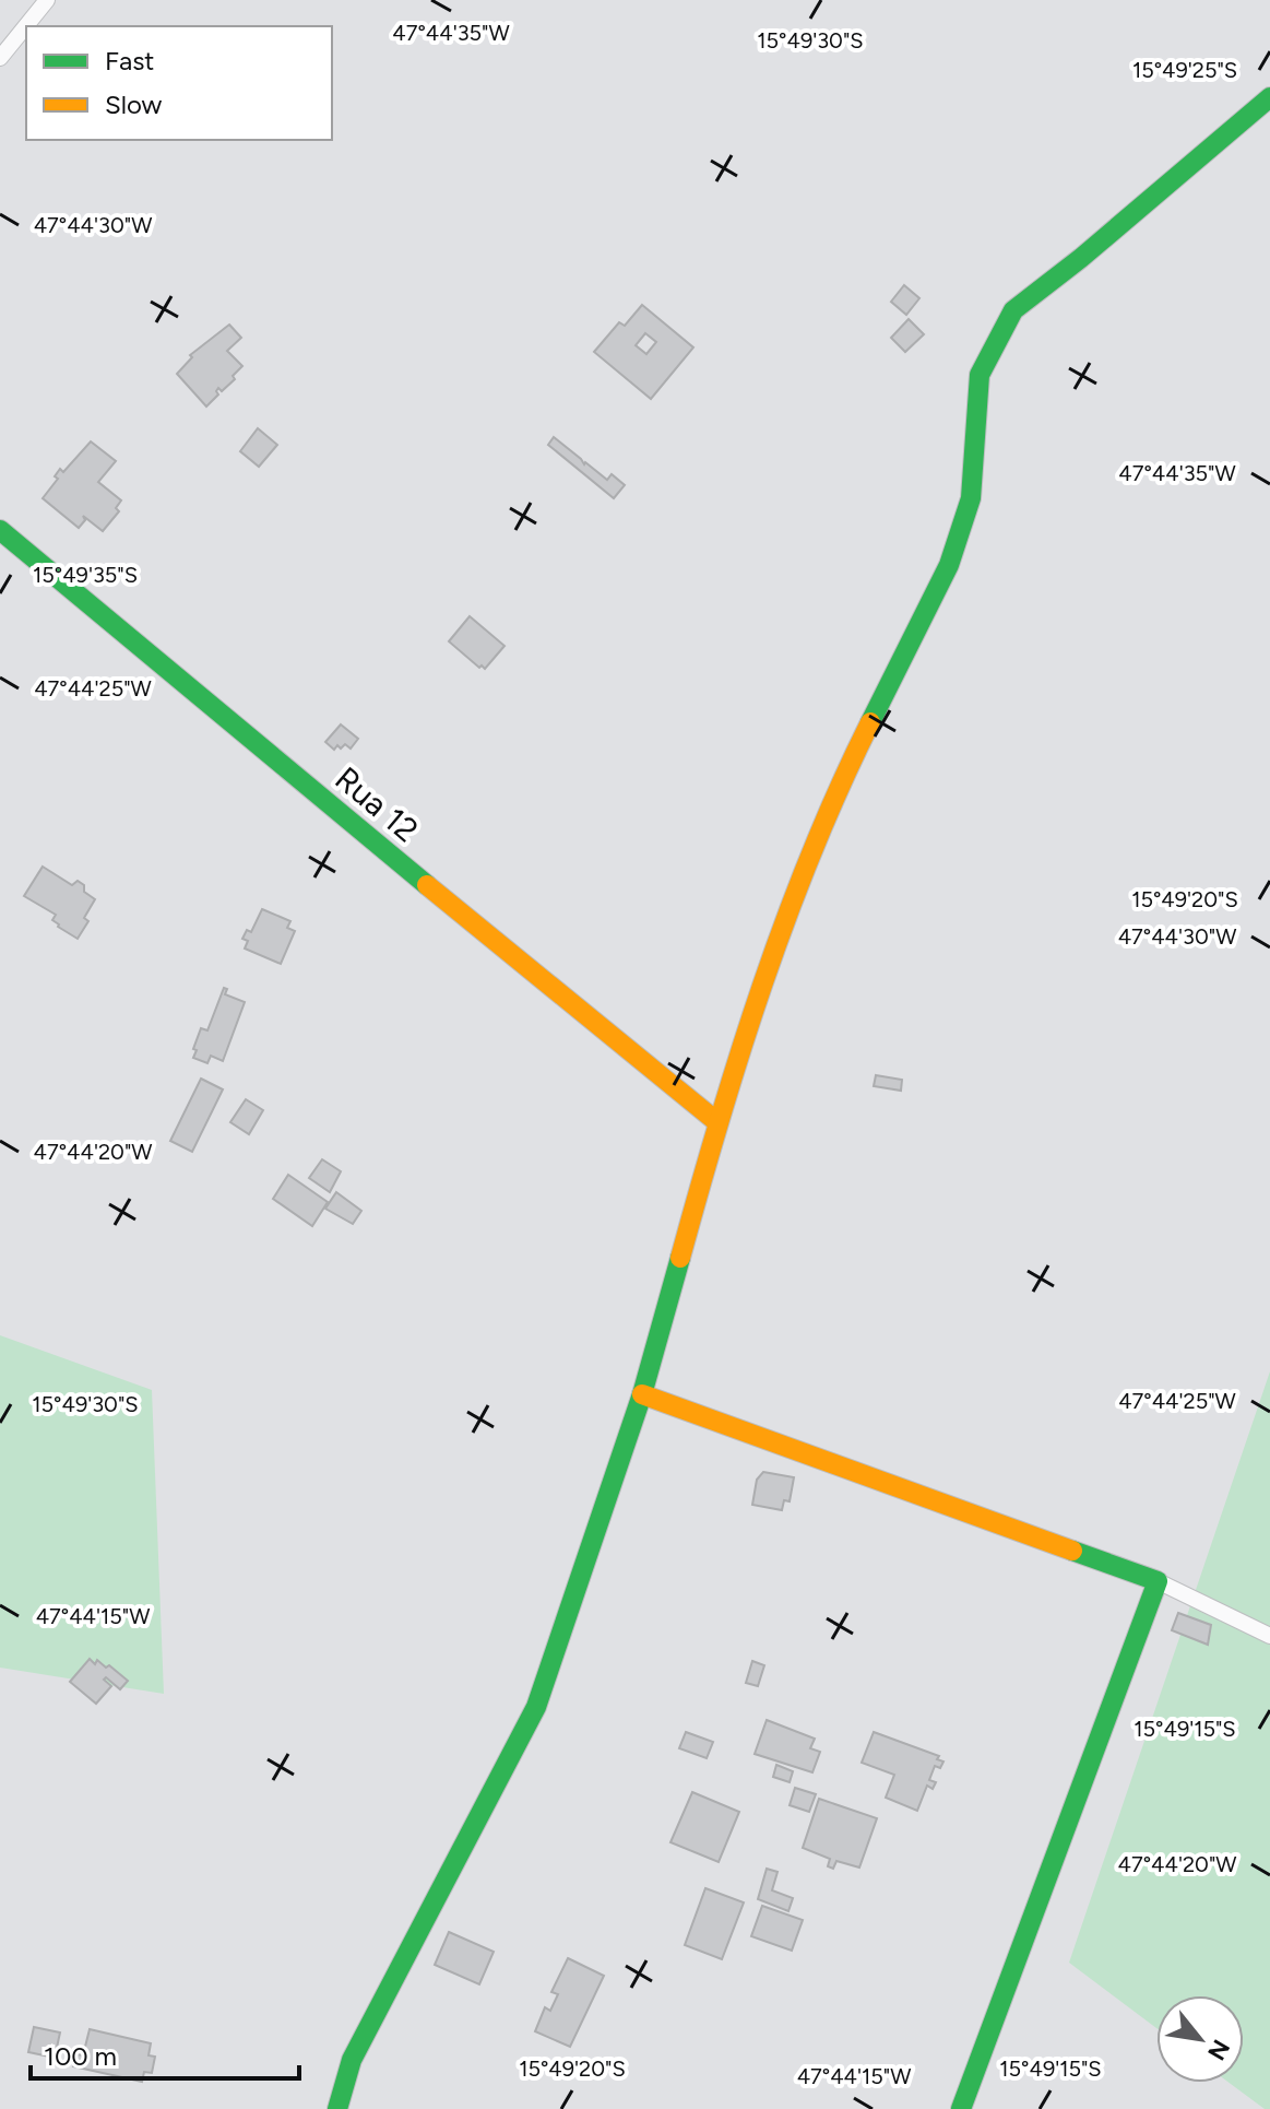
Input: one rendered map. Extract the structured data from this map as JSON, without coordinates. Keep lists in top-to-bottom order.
{
  "streets": {
    "street": ["Rua 12"]
  },
  "legend": ["Fast", "Slow"],
  "scale_bar": "100 m",
  "north": "bottom right",
  "coordinates": [
    "47°44'35\"W",
    "15°49'30\"S",
    "15°49'25\"S",
    "47°44'30\"W",
    "15°49'35\"S",
    "47°44'25\"W",
    "15°49'20\"S",
    "47°44'20\"W",
    "47°44'15\"W",
    "15°49'15\"S"
  ]
}
